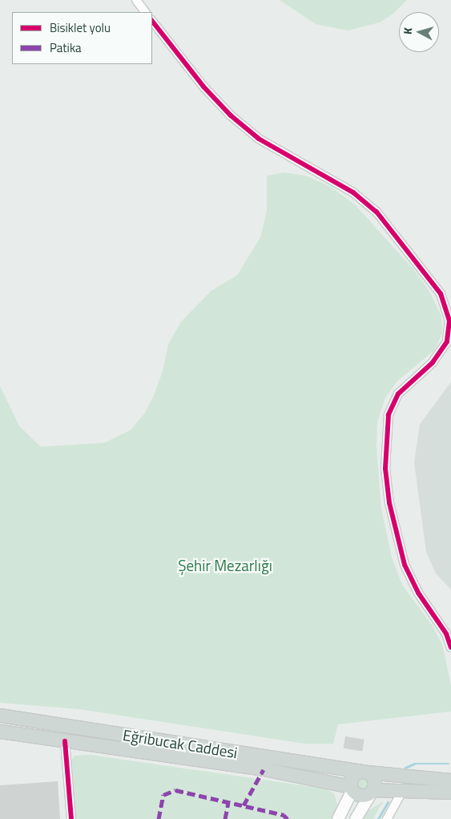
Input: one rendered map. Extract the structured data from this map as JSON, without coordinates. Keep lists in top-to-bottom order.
{
  "streets": {
    "main road": ["Eğribucak Caddesi"]
  },
  "parks": ["Şehir Mezarlığı"],
  "legend": ["Bisiklet yolu", "Patika"],
  "north": "left"
}
